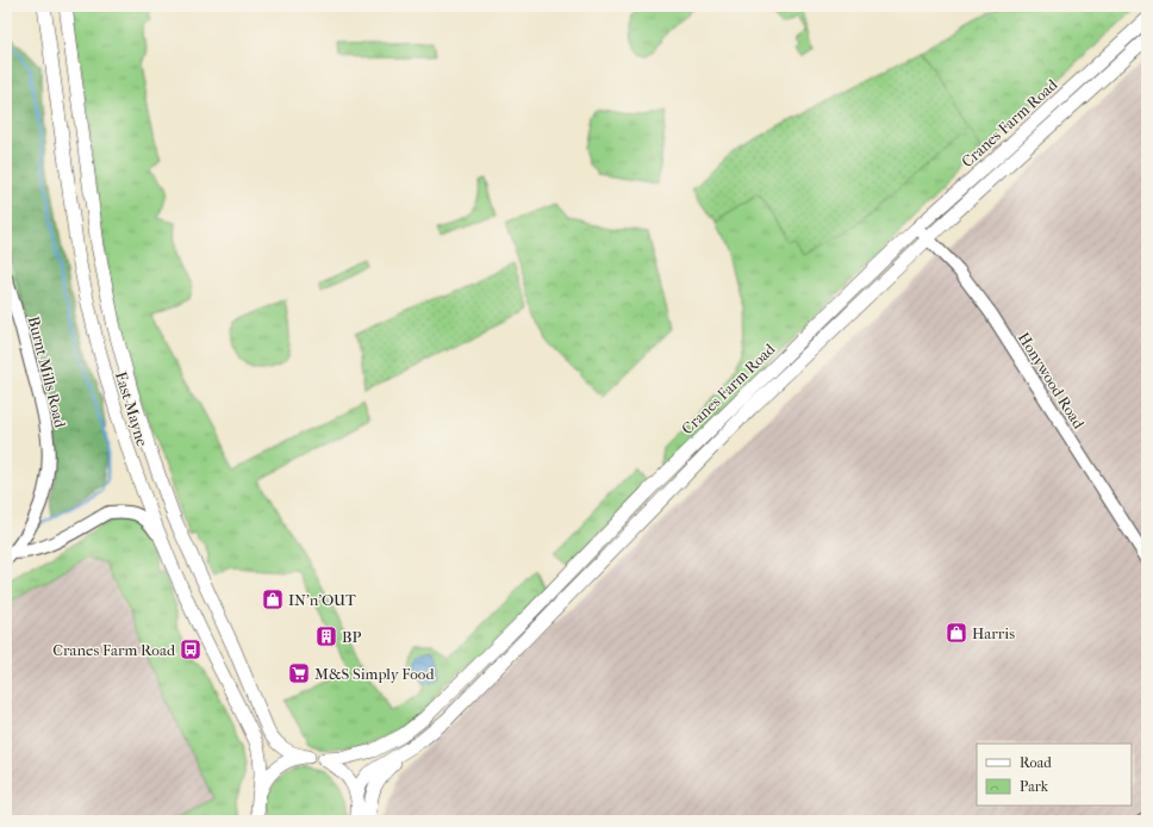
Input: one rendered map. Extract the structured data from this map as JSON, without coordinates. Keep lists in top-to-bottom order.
{
  "streets": {
    "main road": ["Cranes Farm Road", "East Mayne"],
    "street": ["Burnt Mills Road", "Honywood Road"]
  },
  "crossings": [
    ["Cranes Farm Road", "Honywood Road"],
    ["Cranes Farm Road", "East Mayne"],
    ["Burnt Mills Road", "East Mayne"]
  ],
  "places": {
    "shop": ["IN'n'OUT", "Harris"],
    "building": ["BP"],
    "bus stop": ["Cranes Farm Road"],
    "supermarket": ["M&S Simply Food"]
  },
  "legend": ["Road", "Park"]
}
